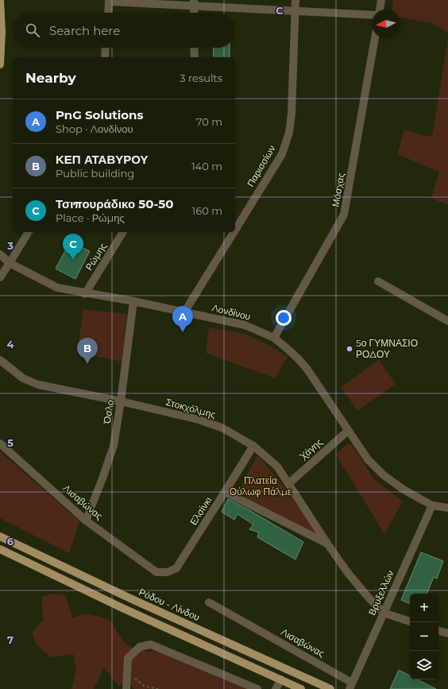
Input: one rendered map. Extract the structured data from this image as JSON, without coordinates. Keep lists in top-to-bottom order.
{
  "streets": {
    "main road": ["Ρόδου - Λίνδου"],
    "street": [
      "Παρισσίων",
      "Μόσχας",
      "Ρώμης",
      "Λονδίνου",
      "Στοκχόλμης",
      "Όσλο",
      "Χάγης",
      "Λισαβώνας",
      "Ελσίνκι",
      "Βρυξελλών"
    ]
  },
  "crossings": [
    ["Παρισσίων", "Λονδίνου"],
    ["Μόσχας", "Λονδίνου"],
    ["Ρώμης", "Λονδίνου"],
    ["Λονδίνου", "Όσλο"],
    ["Λονδίνου", "Χάγης"],
    ["Λονδίνου", "Βρυξελλών"],
    ["Στοκχόλμης", "Όσλο"],
    ["Στοκχόλμης", "Χάγης"],
    ["Στοκχόλμης", "Ελσίνκι"],
    ["Στοκχόλμης", "Βρυξελλών"],
    ["Όσλο", "Λισαβώνας"],
    ["Λισαβώνας", "Ελσίνκι"],
    ["Λισαβώνας", "Βρυξελλών"]
  ],
  "parks": ["Πλατεία Ούλωφ Πάλμε"],
  "places": ["5ο ΓΥΜΝΑΣΙΟ ΡΟΔΟΥ"],
  "north": "left",
  "page": {
    "search": "Search here",
    "heading": ["Nearby", "3 results"],
    "list": [
      {
        "mark": "A",
        "name": "PnG Solutions",
        "note": "Shop · Λονδίνου",
        "value": "70 m"
      },
      {
        "mark": "B",
        "name": "ΚΕΠ ΑΤΑΒΥΡΟΥ",
        "note": "Public building",
        "value": "140 m"
      },
      {
        "mark": "C",
        "name": "Τσιπουράδικο 50-50",
        "note": "Place · Ρώμης",
        "value": "160 m"
      }
    ],
    "pins": ["C", "A", "B"],
    "map_buttons": ["+", "−"]
  },
  "grid": {
    "columns": ["C"],
    "rows": [
      "3",
      "4",
      "5",
      "6",
      "7"
    ]
  }
}
